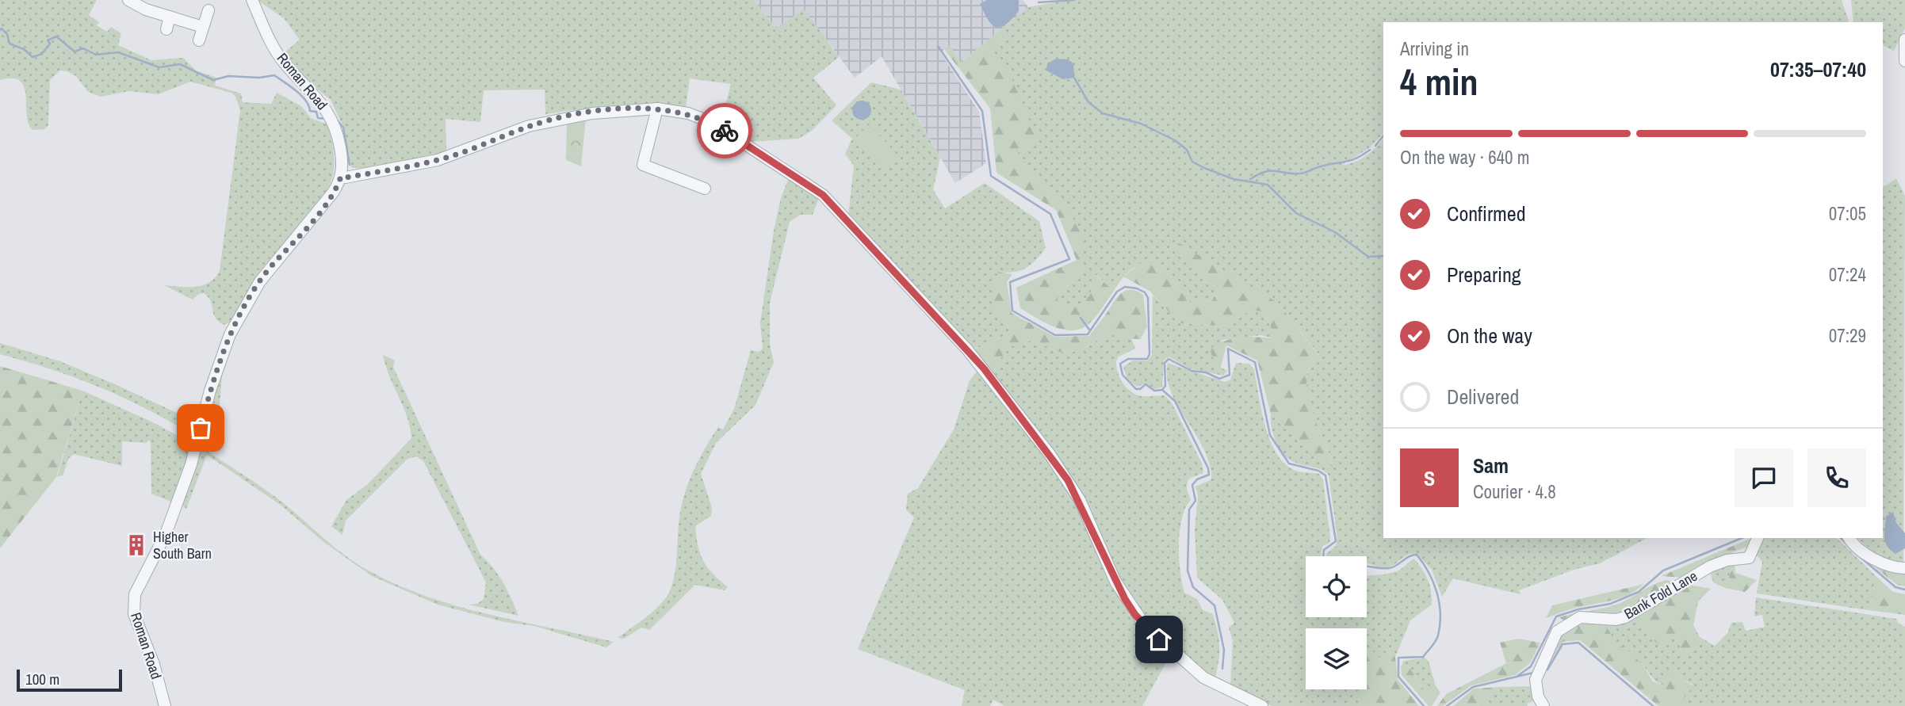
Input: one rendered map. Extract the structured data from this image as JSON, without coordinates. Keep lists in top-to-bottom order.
{
  "streets": {
    "street": ["Roman Road", "Bank Fold Lane"]
  },
  "places": {
    "building": ["Higher South Barn"]
  },
  "scale_bar": "100 m",
  "page": {
    "heading": ["4 min", "Arriving in", "07:35–07:40"],
    "panel": ["Sam", "Courier · 4.8"],
    "bar": "On the way · 640 m",
    "list": [
      ["Confirmed", "07:05"],
      ["Preparing", "07:24"],
      ["On the way", "07:29"],
      "Delivered"
    ],
    "round": "S",
    "scale": "100 m"
  }
}
